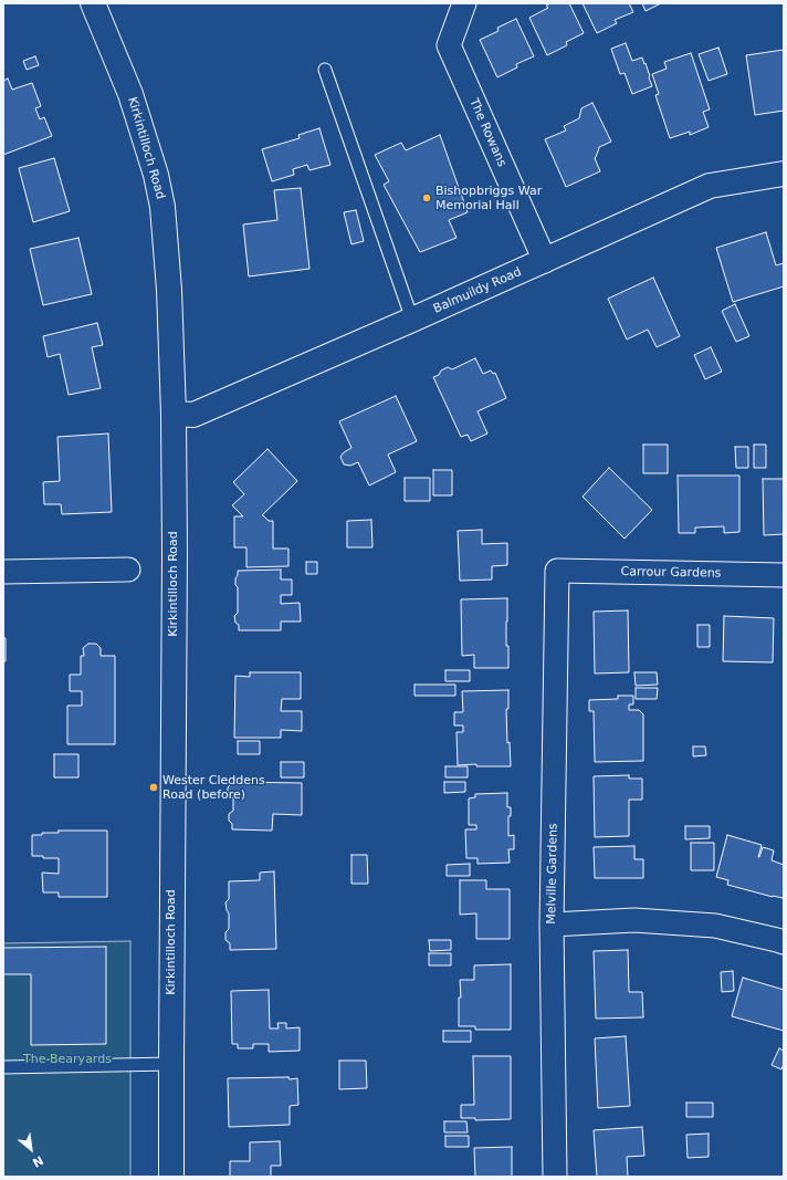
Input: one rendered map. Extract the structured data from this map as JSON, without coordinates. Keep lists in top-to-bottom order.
{
  "streets": {
    "main road": ["Kirkintilloch Road", "Balmuildy Road"],
    "street": ["The Rowans", "Carrour Gardens", "Melville Gardens"]
  },
  "crossings": [
    ["The Rowans", "Balmuildy Road"],
    ["Kirkintilloch Road", "Balmuildy Road"],
    ["Carrour Gardens", "Melville Gardens"]
  ],
  "parks": ["The Bearyards"],
  "places": ["Bishopbriggs War Memorial Hall", "Wester Cleddens Road (before)"],
  "north": "bottom right"
}
